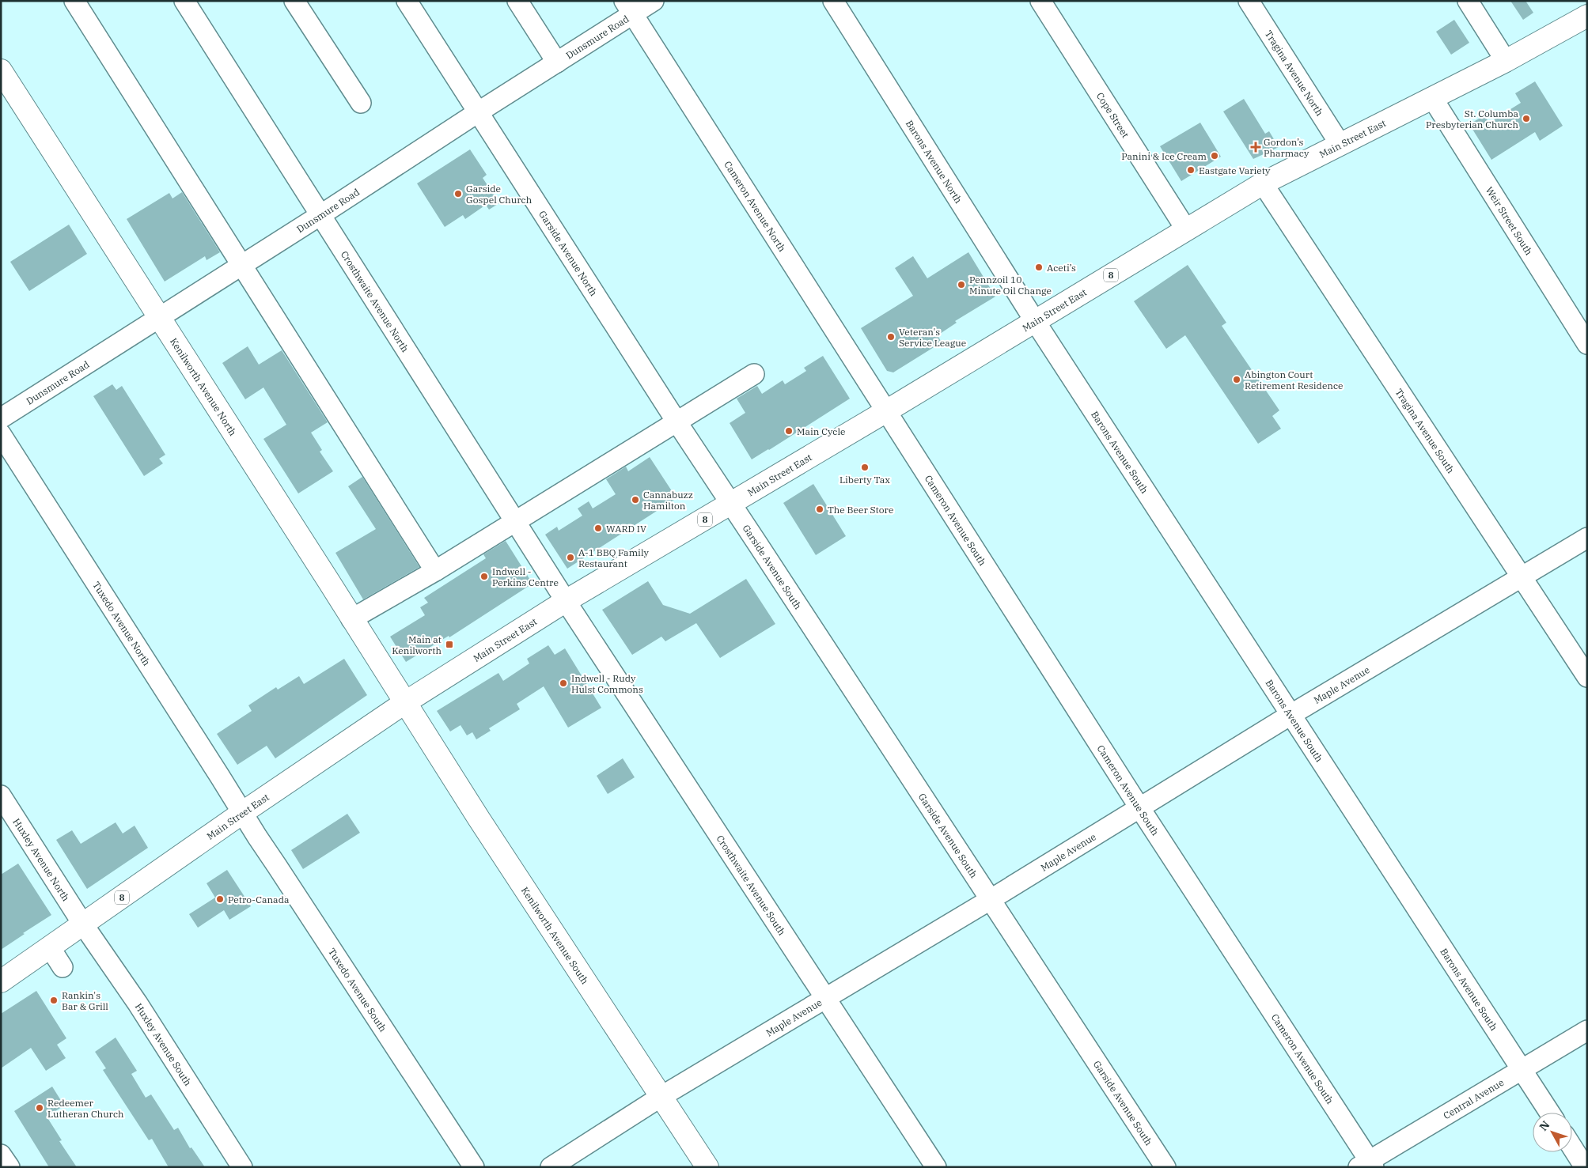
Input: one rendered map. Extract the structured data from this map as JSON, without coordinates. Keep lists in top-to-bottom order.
{
  "streets": {
    "main road": [
      "Main Street East",
      "8",
      "Kenilworth Avenue North",
      "Kenilworth Avenue South"
    ],
    "street": [
      "Dunsmure Road",
      "Tragina Avenue North",
      "Cope Street",
      "Barons Avenue North",
      "Cameron Avenue North",
      "Weir Street South",
      "Garside Avenue North",
      "Crosthwaite Avenue North",
      "Tragina Avenue South",
      "Barons Avenue South",
      "Cameron Avenue South",
      "Garside Avenue South",
      "Tuxedo Avenue North",
      "Maple Avenue",
      "Huxley Avenue North",
      "Crosthwaite Avenue South",
      "Tuxedo Avenue South",
      "Huxley Avenue South",
      "Central Avenue"
    ]
  },
  "crossings": [
    ["Dunsmure Road", "Cameron Avenue North"],
    ["Dunsmure Road", "Garside Avenue North"],
    ["Dunsmure Road", "Crosthwaite Avenue North"],
    ["Dunsmure Road", "Kenilworth Avenue North"],
    ["Tragina Avenue North", "Main Street East"],
    ["Cope Street", "Main Street East"],
    ["Main Street East", "Barons Avenue North"],
    ["Main Street East", "Cameron Avenue North"],
    ["Main Street East", "Weir Street South"],
    ["Main Street East", "Garside Avenue North"],
    ["Main Street East", "Crosthwaite Avenue North"],
    ["Main Street East", "Kenilworth Avenue North"],
    ["Main Street East", "Tragina Avenue South"],
    ["Main Street East", "Barons Avenue South"],
    ["Main Street East", "Cameron Avenue South"],
    ["Main Street East", "Garside Avenue South"],
    ["Main Street East", "Tuxedo Avenue North"],
    ["Main Street East", "Huxley Avenue North"],
    ["Main Street East", "Crosthwaite Avenue South"],
    ["Main Street East", "Kenilworth Avenue South"],
    ["Main Street East", "Tuxedo Avenue South"],
    ["Main Street East", "Huxley Avenue South"],
    ["Barons Avenue North", "Barons Avenue South"],
    ["Cameron Avenue North", "Cameron Avenue South"],
    ["Garside Avenue North", "Garside Avenue South"],
    ["Crosthwaite Avenue North", "Crosthwaite Avenue South"],
    ["Kenilworth Avenue North", "Kenilworth Avenue South"],
    ["Tragina Avenue South", "Maple Avenue"],
    ["Barons Avenue South", "Maple Avenue"],
    ["Barons Avenue South", "Central Avenue"],
    ["Cameron Avenue South", "Maple Avenue"],
    ["Cameron Avenue South", "Central Avenue"],
    ["Garside Avenue South", "Maple Avenue"],
    ["Tuxedo Avenue North", "Tuxedo Avenue South"],
    ["Maple Avenue", "Crosthwaite Avenue South"],
    ["Maple Avenue", "Kenilworth Avenue South"],
    ["Huxley Avenue North", "Huxley Avenue South"]
  ],
  "places": {
    "other": [
      "St. Columba Presbyterian Church",
      "Panini & Ice Cream",
      "Eastgate Variety",
      "Garside Gospel Church",
      "Aceti’s",
      "Pennzoil 10 Minute Oil Change",
      "Veteran's Service League",
      "Abington Court Retirement Residence",
      "Main Cycle",
      "Liberty Tax",
      "Cannabuzz Hamilton",
      "The Beer Store",
      "WARD IV",
      "A-1 BBQ Family Restaurant",
      "Indwell - Perkins Centre",
      "Indwell - Rudy Hulst Commons",
      "Petro-Canada",
      "Rankin's Bar & Grill",
      "Redeemer Lutheran Church"
    ],
    "health": ["Gordon’s Pharmacy"],
    "transit": ["Main at Kenilworth"]
  },
  "north": "top left"
}
